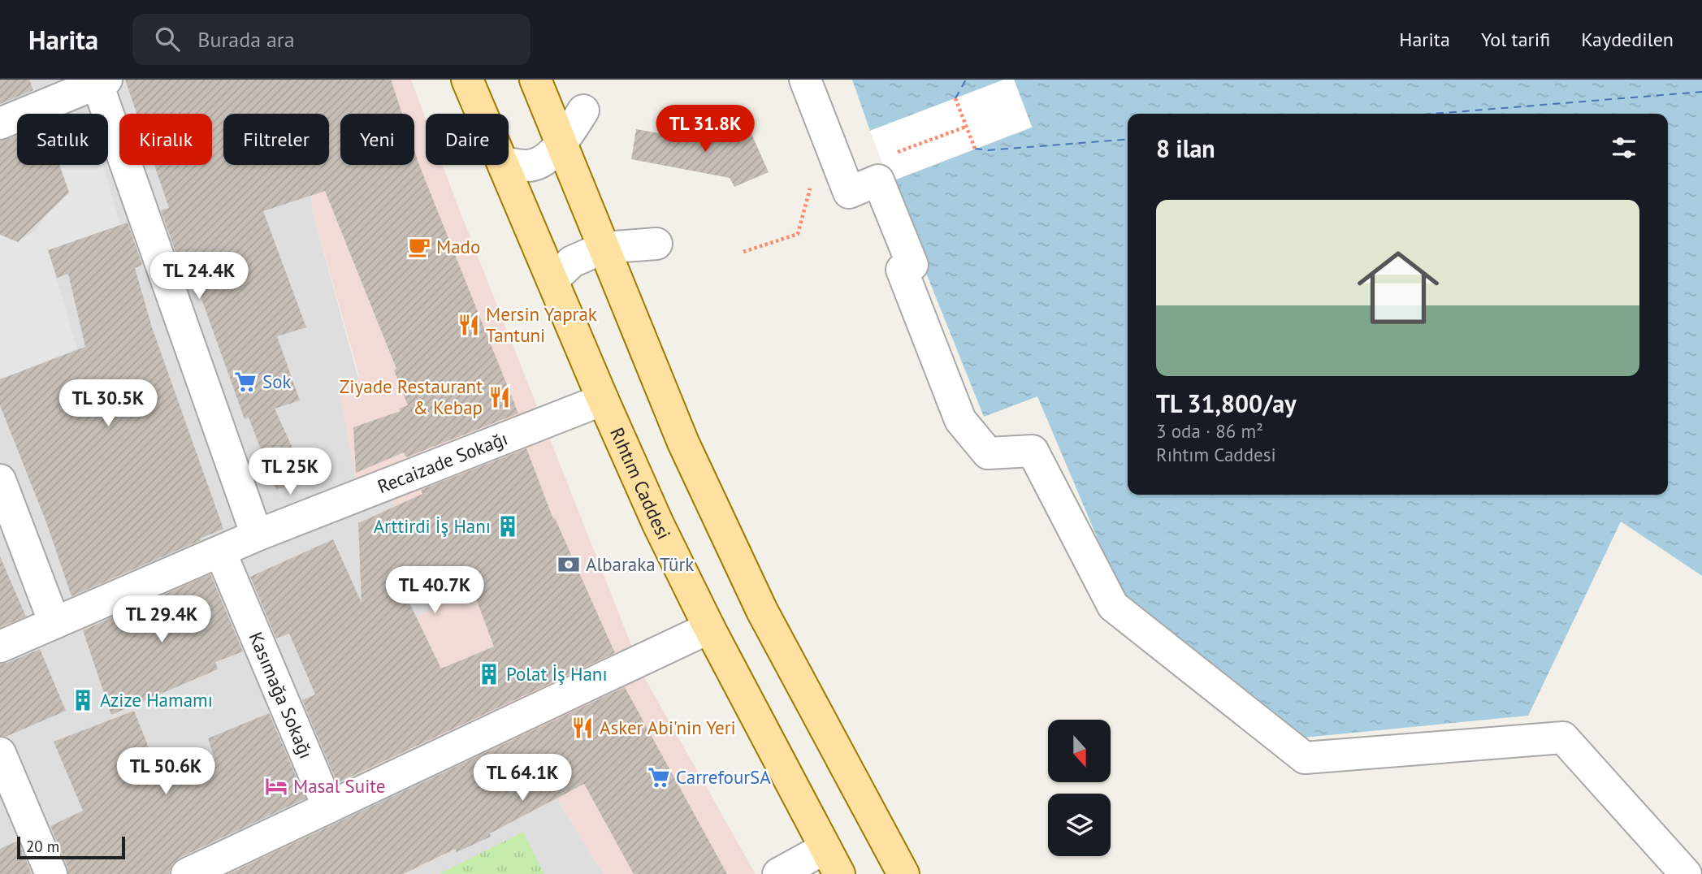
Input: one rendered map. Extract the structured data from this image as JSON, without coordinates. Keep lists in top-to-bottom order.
{
  "streets": {
    "main road": ["Rıhtım Caddesi"],
    "street": ["Recaizade Sokağı", "Kasımağa Sokağı"]
  },
  "crossings": [
    ["Recaizade Sokağı", "Rıhtım Caddesi"],
    ["Recaizade Sokağı", "Kasımağa Sokağı"]
  ],
  "places": {
    "cafe": ["Mado"],
    "restaurant": ["Mersin Yaprak Tantuni", "Ziyade Restaurant & Kebap", "Asker Abi'nin Yeri"],
    "supermarket": ["Sok", "CarrefourSA"],
    "building": ["Arttirdi İş Hanı", "Polat İş Hanı", "Azize Hamamı"],
    "bank": ["Albaraka Türk"],
    "hotel": ["Masal Suite"]
  },
  "scale_bar": "20 m",
  "north": "bottom",
  "page": {
    "header": "Harita",
    "search": "Burada ara",
    "nav": ["Harita", "Yol tarifi", "Kaydedilen"],
    "price": [
      "TL 31.8K",
      "TL 24.4K",
      "TL 30.5K",
      "TL 25K",
      "TL 40.7K",
      "TL 29.4K",
      "TL 50.6K",
      "TL 64.1K"
    ],
    "chip": [
      "Satılık",
      "Kiralık",
      "Filtreler",
      "Yeni",
      "Daire"
    ],
    "heading": "8 ilan",
    "list": [
      {
        "name": "TL 31,800/ay",
        "note": "3 oda · 86 m² · Rıhtım Caddesi"
      }
    ],
    "scale": "20 m"
  }
}
